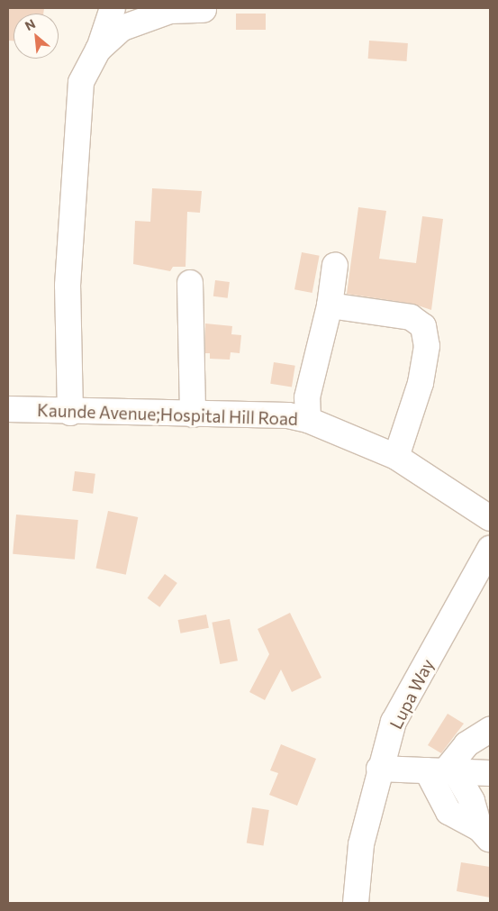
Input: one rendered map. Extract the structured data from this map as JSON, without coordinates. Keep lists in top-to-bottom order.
{
  "streets": {
    "street": ["Kaunde Avenue;Hospital Hill Road", "Lupa Way"]
  },
  "north": "top left"
}
